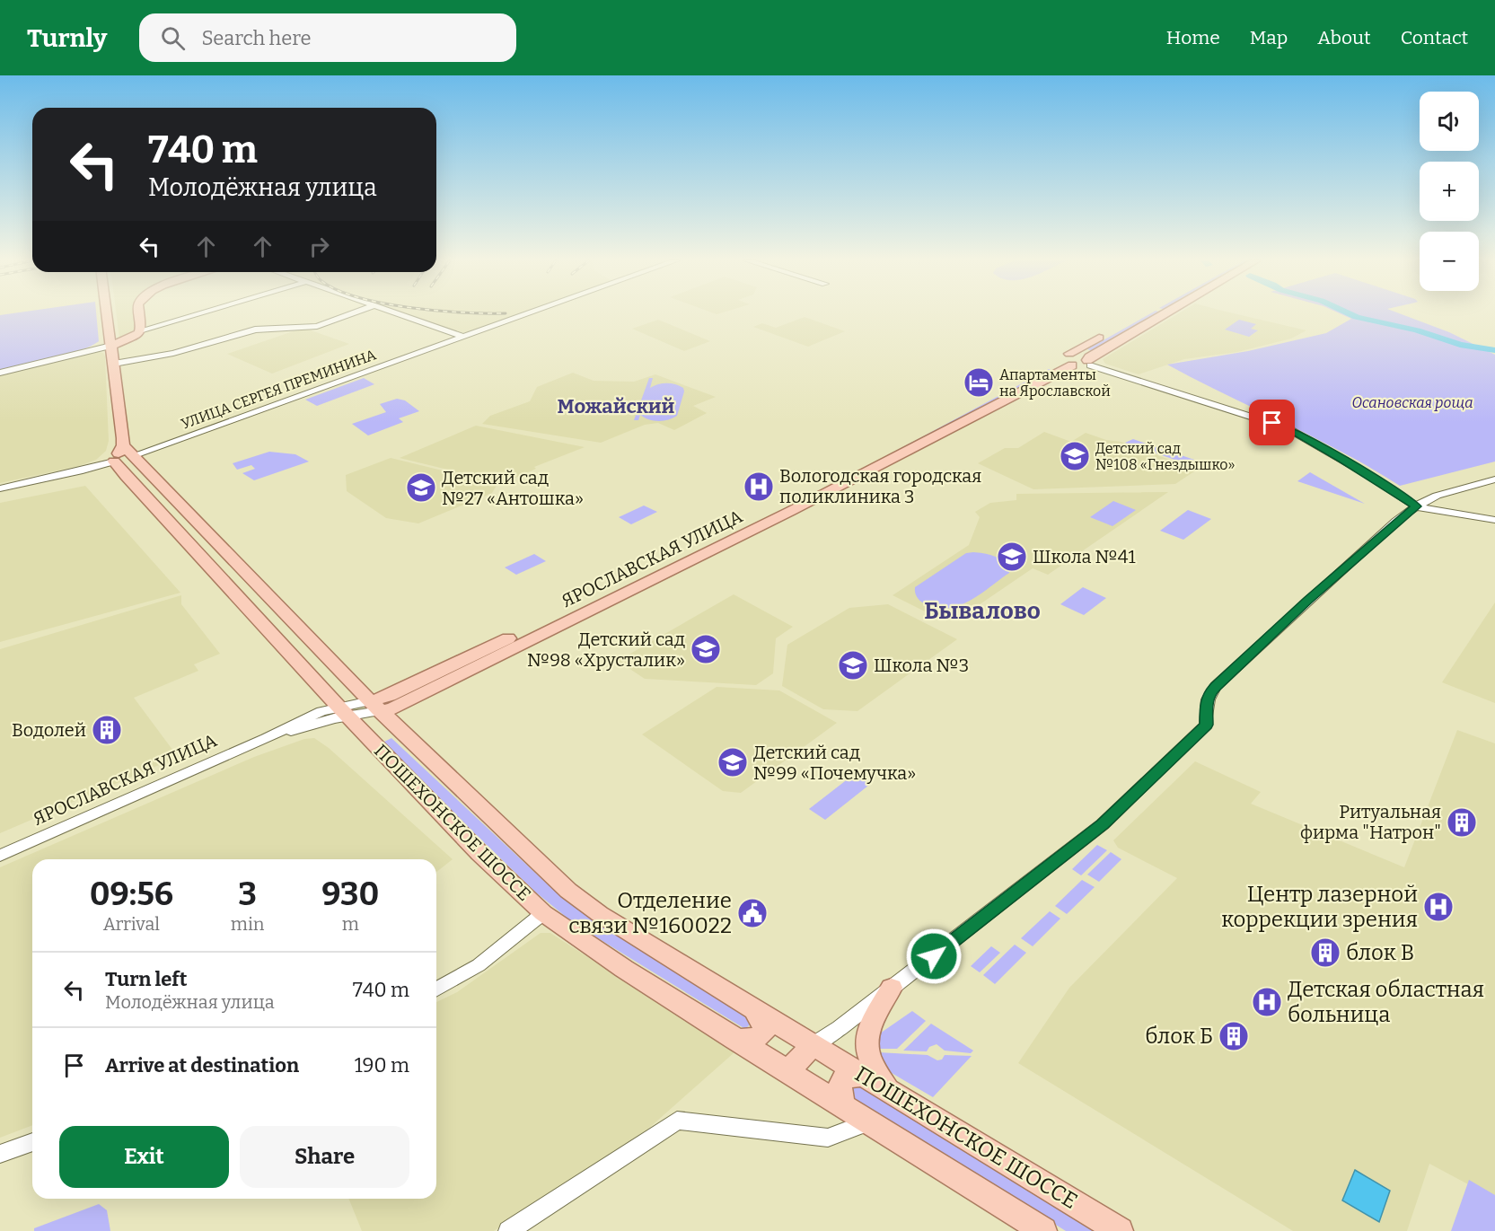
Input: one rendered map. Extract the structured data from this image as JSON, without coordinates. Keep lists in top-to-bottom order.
{
  "streets": {
    "main road": ["ЯРОСЛАВСКАЯ УЛИЦА", "ПОШЕХОНСКОЕ ШОССЕ"],
    "street": ["УЛИЦА СЕРГЕЯ ПРЕМИНИНА"]
  },
  "crossings": [
    ["УЛИЦА СЕРГЕЯ ПРЕМИНИНА", "ПОШЕХОНСКОЕ ШОССЕ"],
    ["ЯРОСЛАВСКАЯ УЛИЦА", "ПОШЕХОНСКОЕ ШОССЕ"]
  ],
  "districts": ["Можайский", "Бывалово"],
  "parks": ["Осановская роща"],
  "places": {
    "hotel": ["Апартаменты на Ярославской"],
    "school or university": [
      "Детский сад №108 «Гнездышко»",
      "Детский сад №27 «Антошка»",
      "Школа №41",
      "Детский сад №98 «Хрусталик»",
      "Школа №3",
      "Детский сад №99 «Почемучка»"
    ],
    "hospital": ["Вологодская городская поликлиника 3", "Центр лазерной коррекции зрения", "Детская областная больница"],
    "building": [
      "Водолей",
      "Ритуальная фирма \"Натрон\"",
      "блок В",
      "блок Б"
    ],
    "public building": ["Отделение связи №160022"]
  },
  "page": {
    "header": "Turnly",
    "search": "Search here",
    "nav": [
      "Home",
      "Map",
      "About",
      "Contact"
    ],
    "map_buttons": ["+", "−"],
    "turn": ["740 m", "Молодёжная улица"],
    "eta": [
      "09:56",
      "Arrival",
      "3",
      "min",
      "930",
      "m"
    ],
    "list": [
      {
        "name": "Turn left",
        "note": "Молодёжная улица",
        "value": "740 m"
      },
      {
        "name": "Arrive at destination",
        "value": "190 m"
      }
    ],
    "buttons": ["Exit", "Share"]
  }
}
